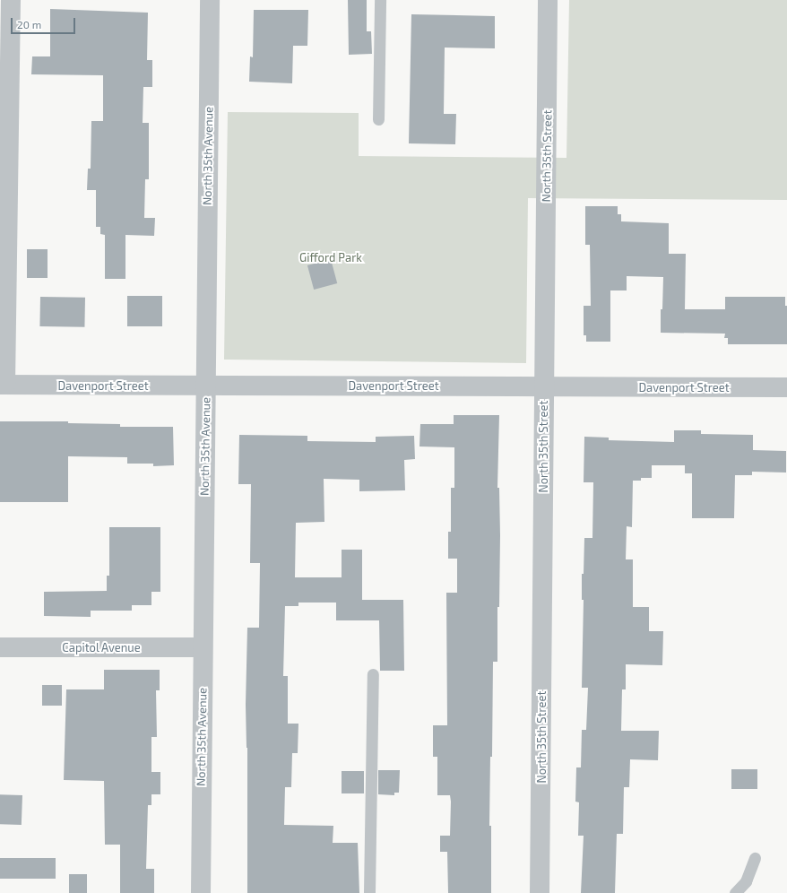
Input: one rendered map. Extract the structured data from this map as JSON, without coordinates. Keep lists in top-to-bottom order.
{
  "streets": {
    "street": [
      "North 35th Avenue",
      "North 35th Street",
      "Davenport Street",
      "Capitol Avenue"
    ]
  },
  "crossings": [
    ["North 35th Avenue", "Davenport Street"],
    ["North 35th Avenue", "Capitol Avenue"],
    ["North 35th Street", "Davenport Street"]
  ],
  "parks": ["Gifford Park"],
  "scale_bar": "20 m"
}
